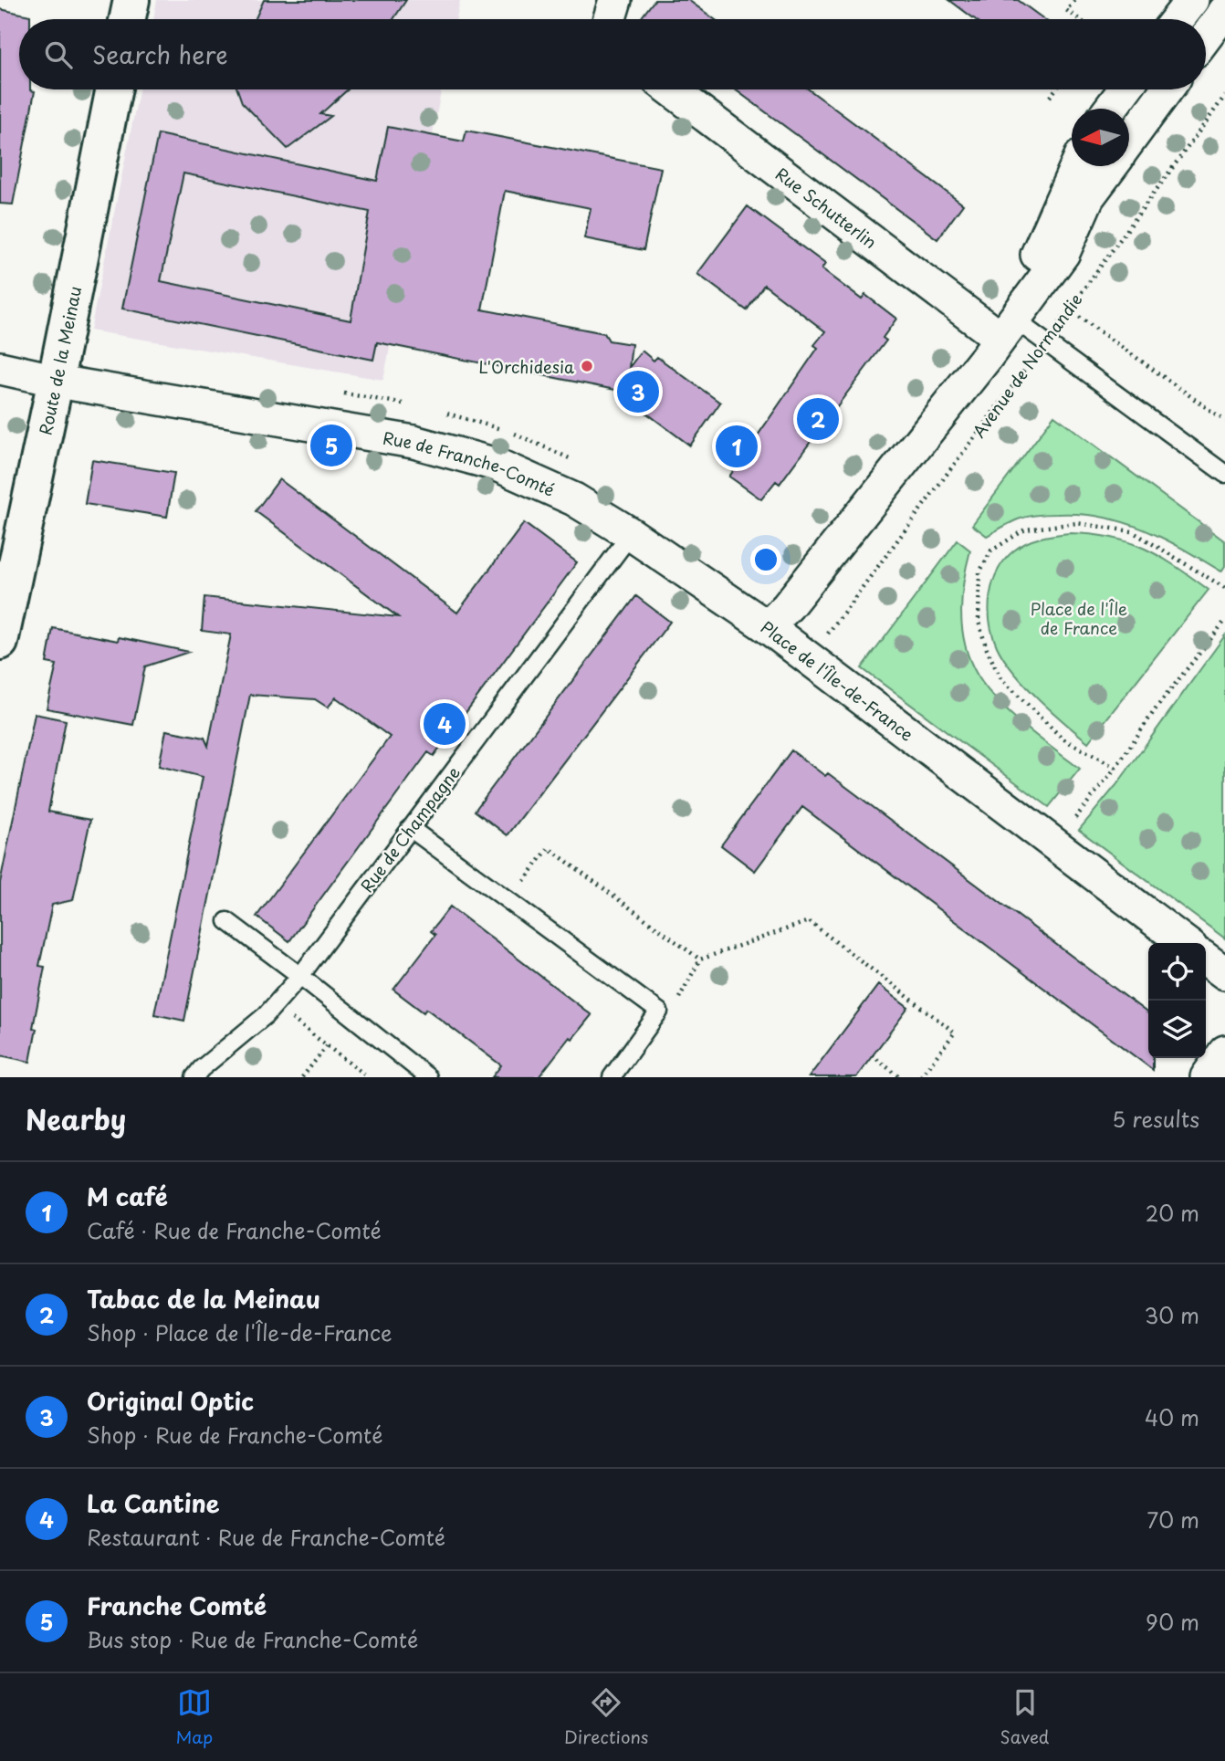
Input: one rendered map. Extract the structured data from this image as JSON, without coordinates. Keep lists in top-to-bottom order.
{
  "streets": {
    "street": [
      "Rue Schutterlin",
      "Route de la Meinau",
      "Rue de Franche-Comté",
      "Place de l'Île-de-France"
    ],
    "lane": ["Rue de Champagne"],
    "path": ["Avenue de Normandie"]
  },
  "crossings": [
    ["Rue Schutterlin", "Place de l'Île-de-France"],
    ["Route de la Meinau", "Rue de Franche-Comté"],
    ["Rue de Franche-Comté", "Place de l'Île-de-France"],
    ["Rue de Franche-Comté", "Rue de Champagne"]
  ],
  "parks": ["Place de l'Île de France"],
  "places": ["L'Orchidesia"],
  "north": "left",
  "page": {
    "search": "Search here",
    "pins": [
      "3",
      "2",
      "5",
      "1",
      "4"
    ],
    "heading": ["Nearby", "5 results"],
    "list": [
      {
        "mark": "1",
        "name": "M café",
        "note": "Café · Rue de Franche-Comté",
        "value": "20 m"
      },
      {
        "mark": "2",
        "name": "Tabac de la Meinau",
        "note": "Shop · Place de l'Île-de-France",
        "value": "30 m"
      },
      {
        "mark": "3",
        "name": "Original Optic",
        "note": "Shop · Rue de Franche-Comté",
        "value": "40 m"
      },
      {
        "mark": "4",
        "name": "La Cantine",
        "note": "Restaurant · Rue de Franche-Comté",
        "value": "70 m"
      },
      {
        "mark": "5",
        "name": "Franche Comté",
        "note": "Bus stop · Rue de Franche-Comté",
        "value": "90 m"
      }
    ],
    "nav": ["Map", "Directions", "Saved"]
  }
}
